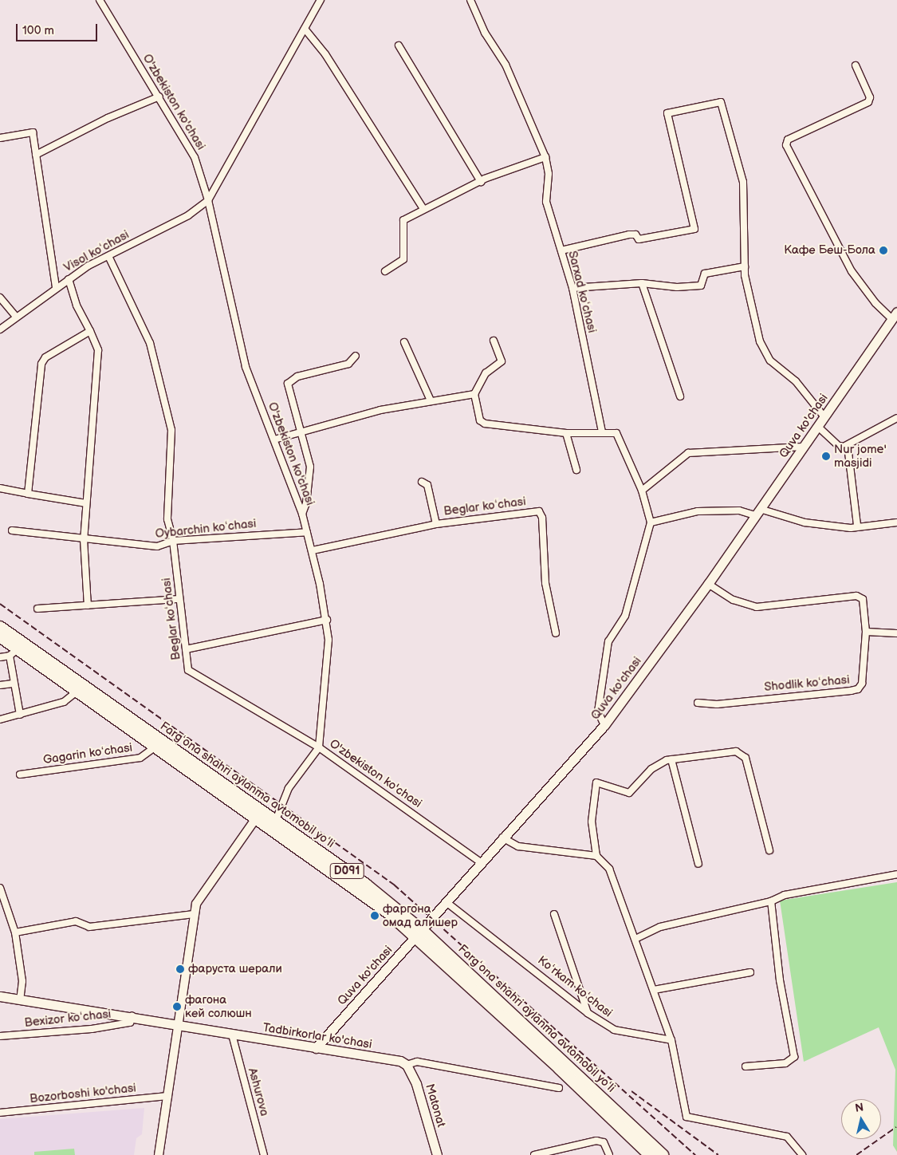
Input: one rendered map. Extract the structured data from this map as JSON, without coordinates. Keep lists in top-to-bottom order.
{
  "streets": {
    "highway": ["Fargʻona shahri aylanma avtomobil yoʻli", "D091"],
    "main road": ["Quva ko'chasi", "Tadbirkorlar ko'chasi", "Matonat"],
    "street": [
      "O'zbekiston ko'chasi",
      "Visol koʻchasi",
      "Sarxad koʻchasi",
      "Beglar koʻchasi",
      "Oybarchin koʻchasi",
      "Shodlik koʻchasi",
      "Gagarin koʻchasi",
      "Koʻrkam koʻchasi",
      "Bexizor koʻchasi",
      "Ashurova",
      "Bozorboshi ko'chasi"
    ]
  },
  "crossings": [
    ["O'zbekiston ko'chasi", "Visol koʻchasi"],
    ["O'zbekiston ko'chasi", "Quva ko'chasi"],
    ["O'zbekiston ko'chasi", "Beglar koʻchasi"],
    ["O'zbekiston ko'chasi", "Oybarchin koʻchasi"],
    ["Visol koʻchasi", "Beglar koʻchasi"],
    ["Quva ko'chasi", "Shodlik koʻchasi"],
    ["Quva ko'chasi", "Fargʻona shahri aylanma avtomobil yoʻli"],
    ["Quva ko'chasi", "Koʻrkam koʻchasi"],
    ["Quva ko'chasi", "Tadbirkorlar ko'chasi"],
    ["Beglar koʻchasi", "Oybarchin koʻchasi"],
    ["Gagarin koʻchasi", "Fargʻona shahri aylanma avtomobil yoʻli"],
    ["Bexizor koʻchasi", "Tadbirkorlar ko'chasi"],
    ["Tadbirkorlar ko'chasi", "Ashurova"],
    ["Tadbirkorlar ko'chasi", "Matonat"]
  ],
  "places": [
    "Кафе Беш-Бола",
    "Nur jome' masjidi",
    "фаргона омад алишер",
    "фаруста шерали",
    "фагона кей солюшн"
  ],
  "scale_bar": "100 m",
  "north": "top"
}
